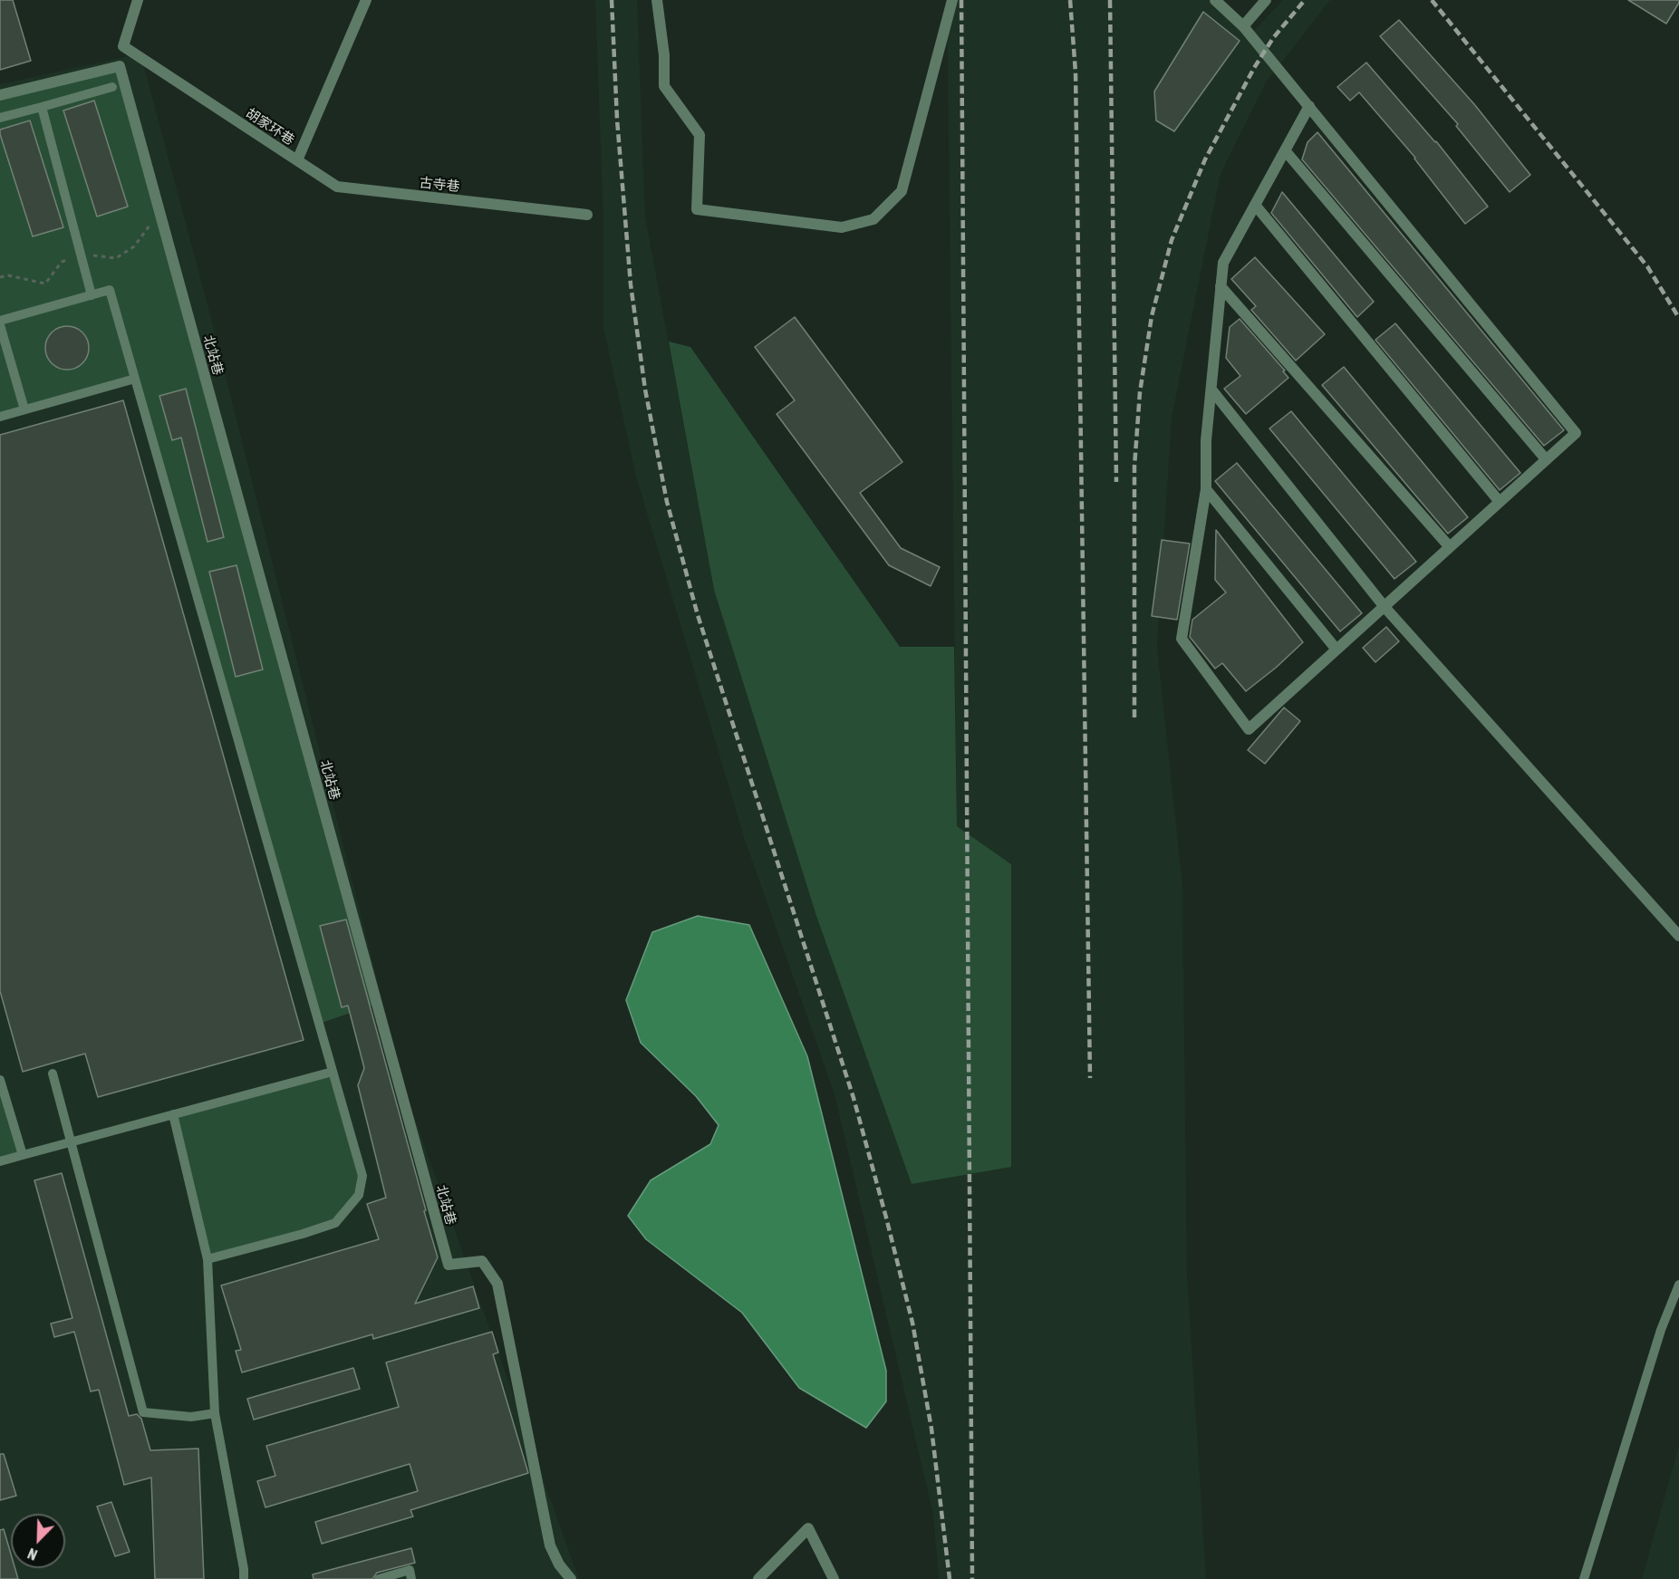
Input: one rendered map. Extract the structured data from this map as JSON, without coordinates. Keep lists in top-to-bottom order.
{
  "streets": {
    "street": ["胡家环巷", "古寺巷", "北站巷"]
  },
  "crossings": [
    ["胡家环巷", "古寺巷"]
  ],
  "north": "bottom left"
}
